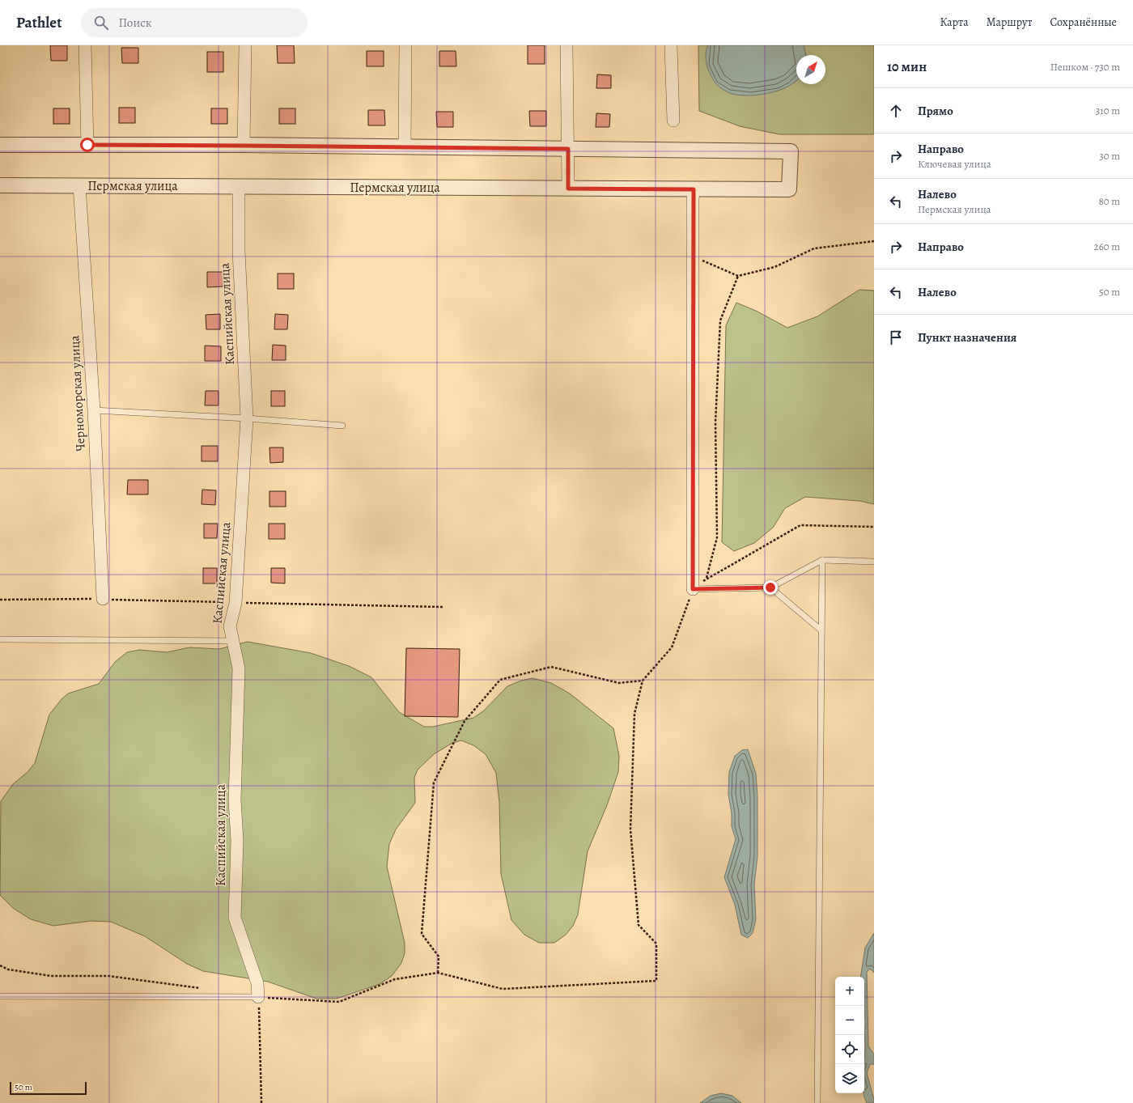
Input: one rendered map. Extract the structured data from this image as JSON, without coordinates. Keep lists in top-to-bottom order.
{
  "streets": {
    "street": ["Пермская улица", "Каспийская улица", "Черноморская улица"]
  },
  "crossings": [
    ["Пермская улица", "Каспийская улица"],
    ["Пермская улица", "Черноморская улица"]
  ],
  "scale_bar": "50 m",
  "north": "top right",
  "page": {
    "header": "Pathlet",
    "search": "Поиск",
    "nav": ["Карта", "Маршрут", "Сохранённые"],
    "heading": ["10 мин", "Пешком · 730 m"],
    "list": [
      ["Прямо", "310 m"],
      ["Направо", "Ключевая улица", "30 m"],
      ["Налево", "Пермская улица", "80 m"],
      ["Направо", "260 m"],
      ["Налево", "50 m"],
      "Пункт назначения"
    ],
    "map_buttons": ["+", "−"],
    "scale": "50 m"
  }
}
